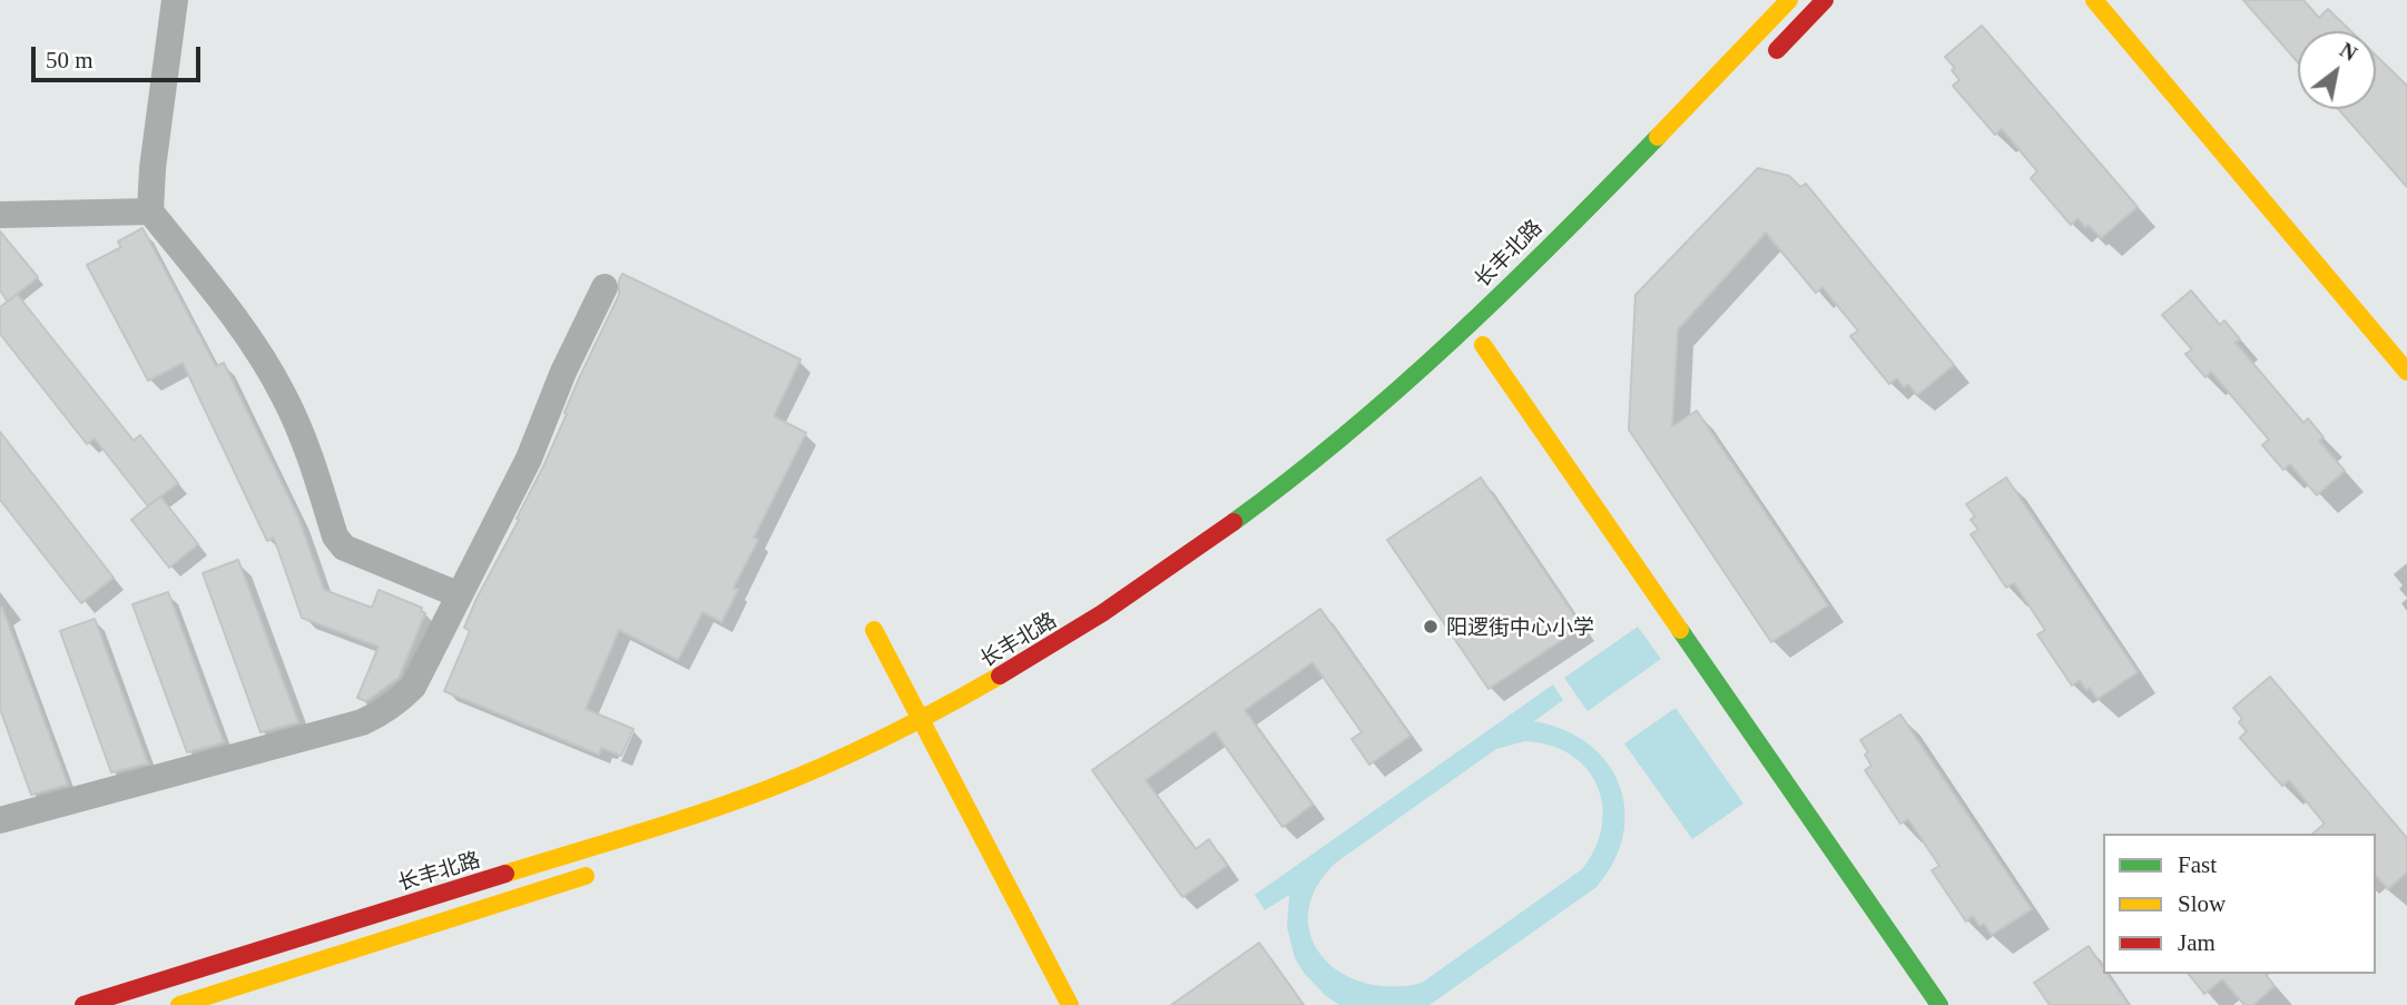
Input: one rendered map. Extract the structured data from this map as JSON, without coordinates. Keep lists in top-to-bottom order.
{
  "streets": {
    "street": ["长丰北路"]
  },
  "places": ["阳逻街中心小学"],
  "legend": ["Fast", "Slow", "Jam"],
  "scale_bar": "50 m",
  "north": "top right"
}
